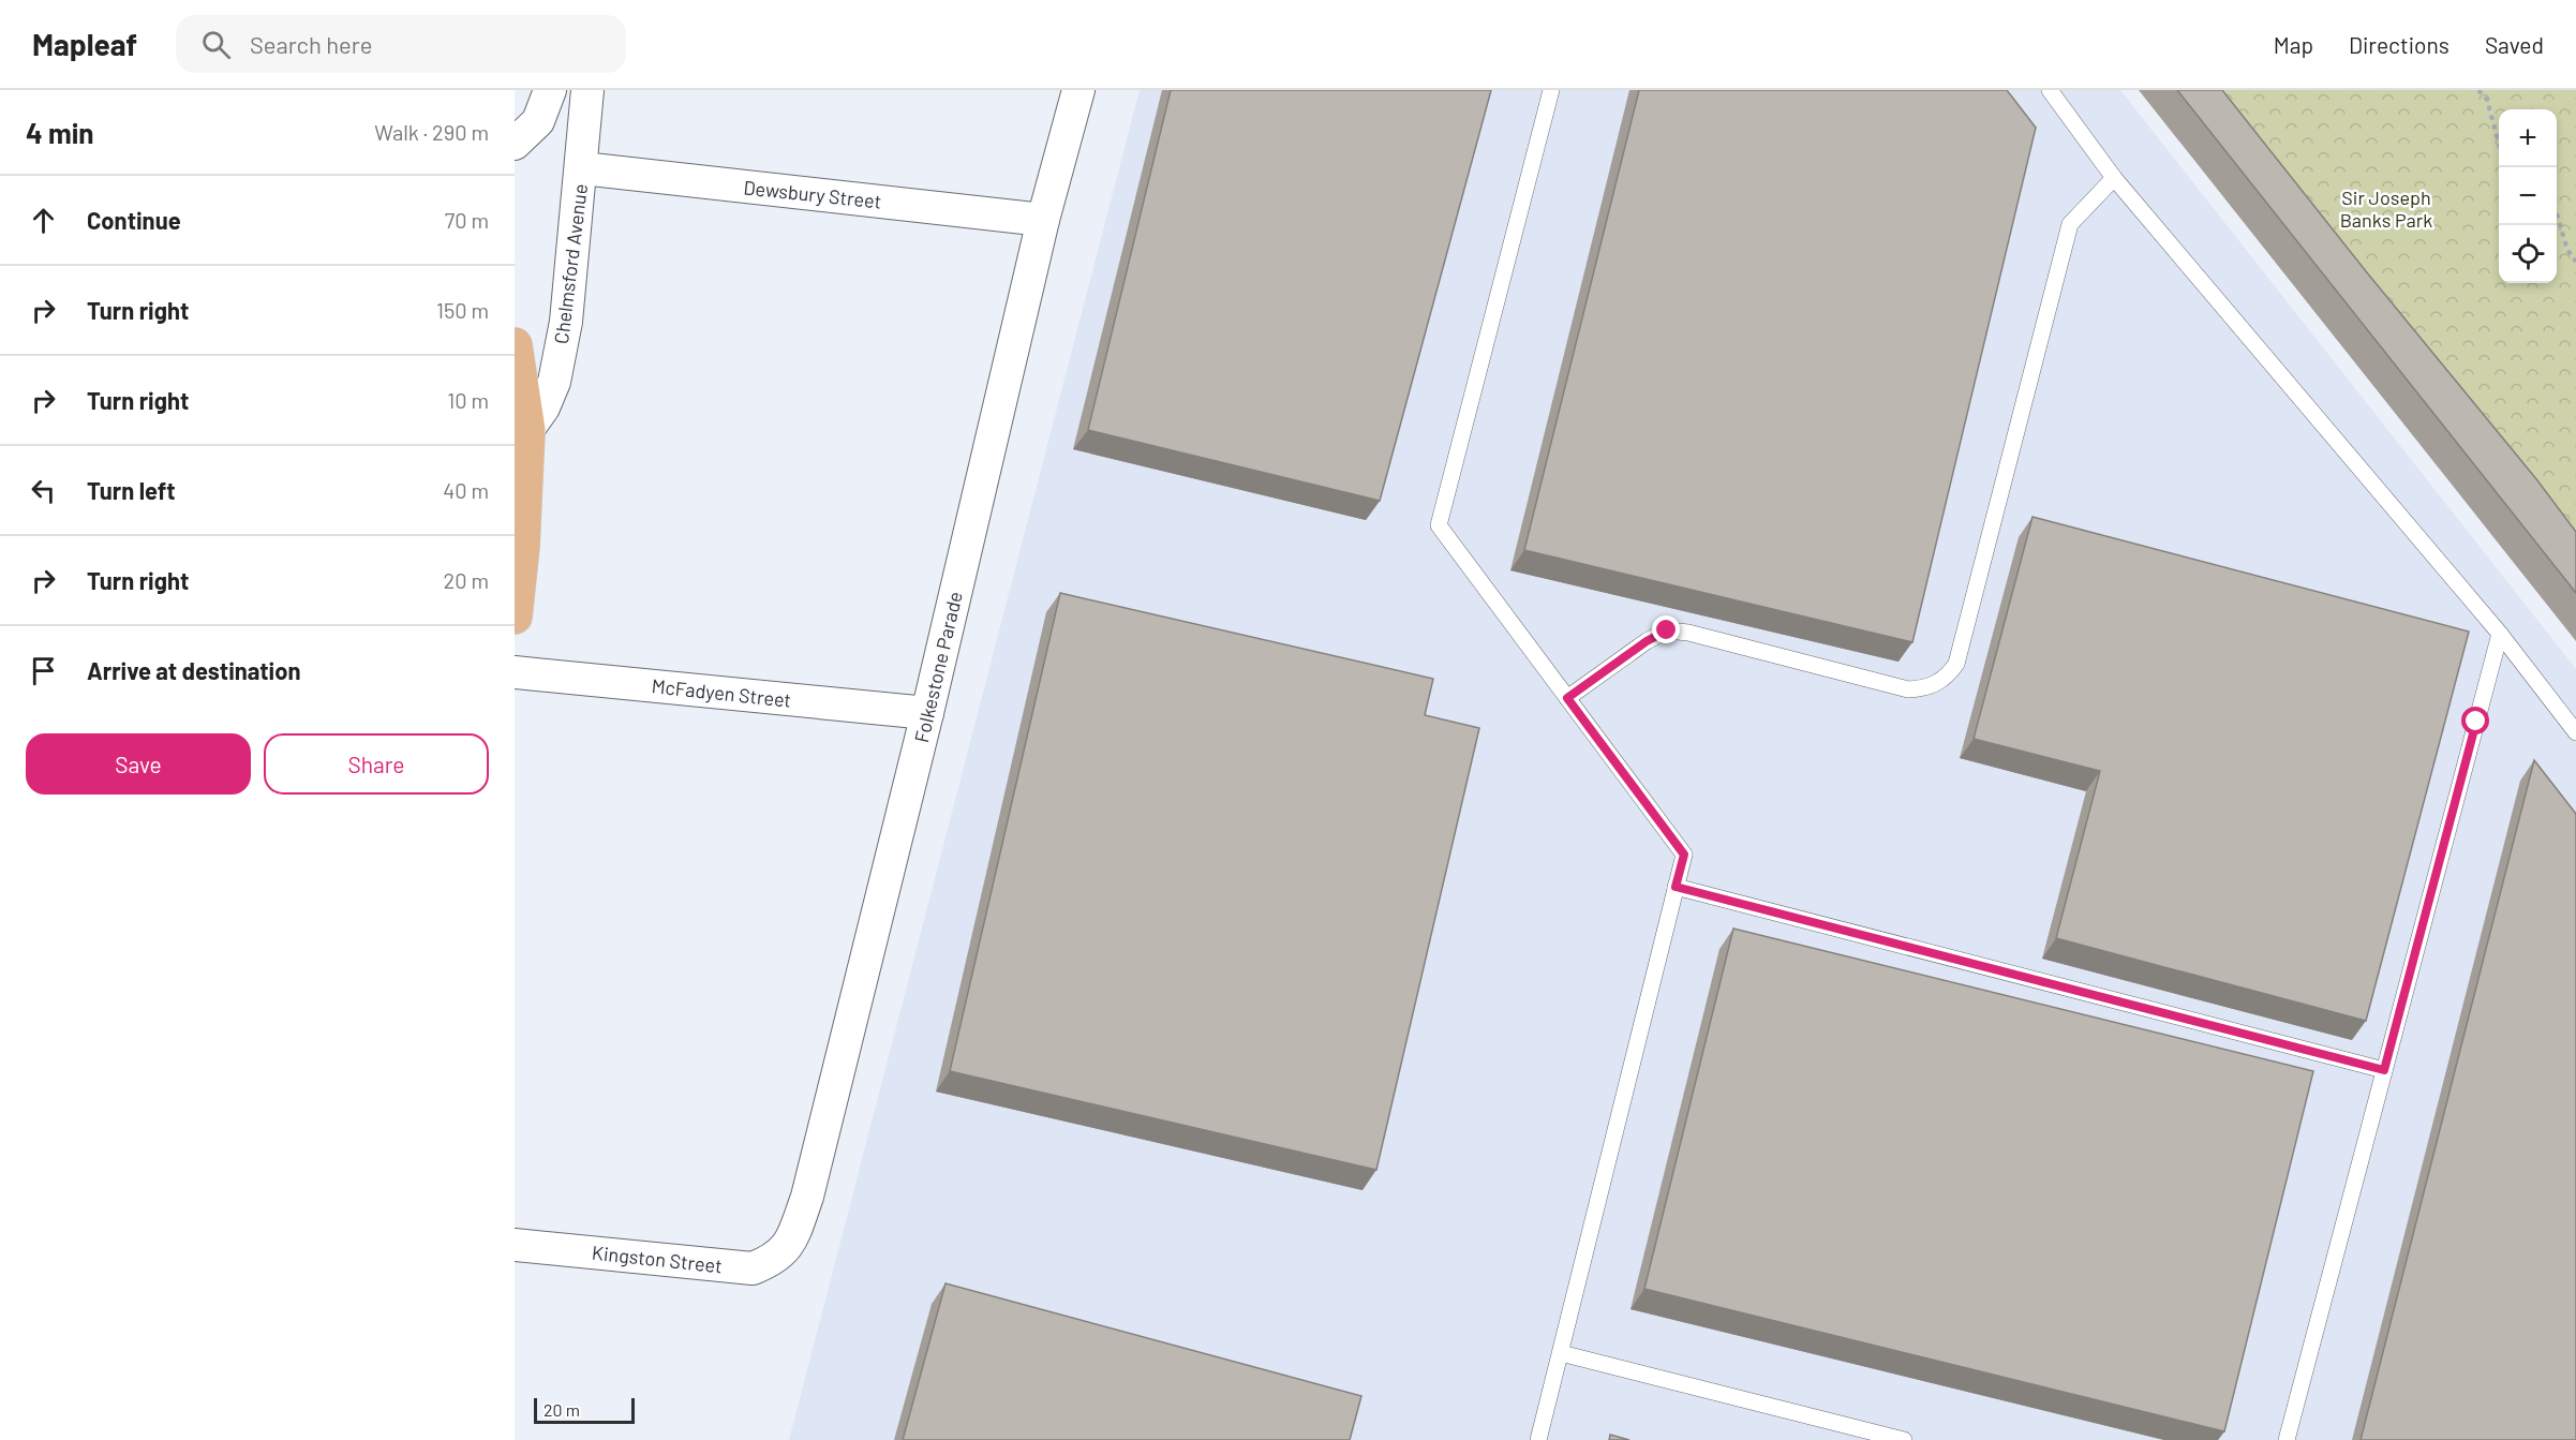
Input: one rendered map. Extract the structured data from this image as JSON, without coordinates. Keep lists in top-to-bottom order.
{
  "streets": {
    "street": [
      "Dewsbury Street",
      "Chelmsford Avenue",
      "Folkestone Parade",
      "McFadyen Street",
      "Kingston Street"
    ]
  },
  "crossings": [
    ["Dewsbury Street", "Chelmsford Avenue"],
    ["Dewsbury Street", "Folkestone Parade"],
    ["Folkestone Parade", "McFadyen Street"],
    ["Folkestone Parade", "Kingston Street"]
  ],
  "parks": ["Sir Joseph Banks Park"],
  "scale_bar": "20 m",
  "page": {
    "header": "Mapleaf",
    "search": "Search here",
    "nav": ["Map", "Directions", "Saved"],
    "heading": ["4 min", "Walk · 290 m"],
    "map_buttons": ["+", "−"],
    "list": [
      ["Continue", "70 m"],
      ["Turn right", "150 m"],
      ["Turn right", "10 m"],
      ["Turn left", "40 m"],
      ["Turn right", "20 m"],
      "Arrive at destination"
    ],
    "buttons": ["Save", "Share"],
    "scale": "20 m"
  }
}
